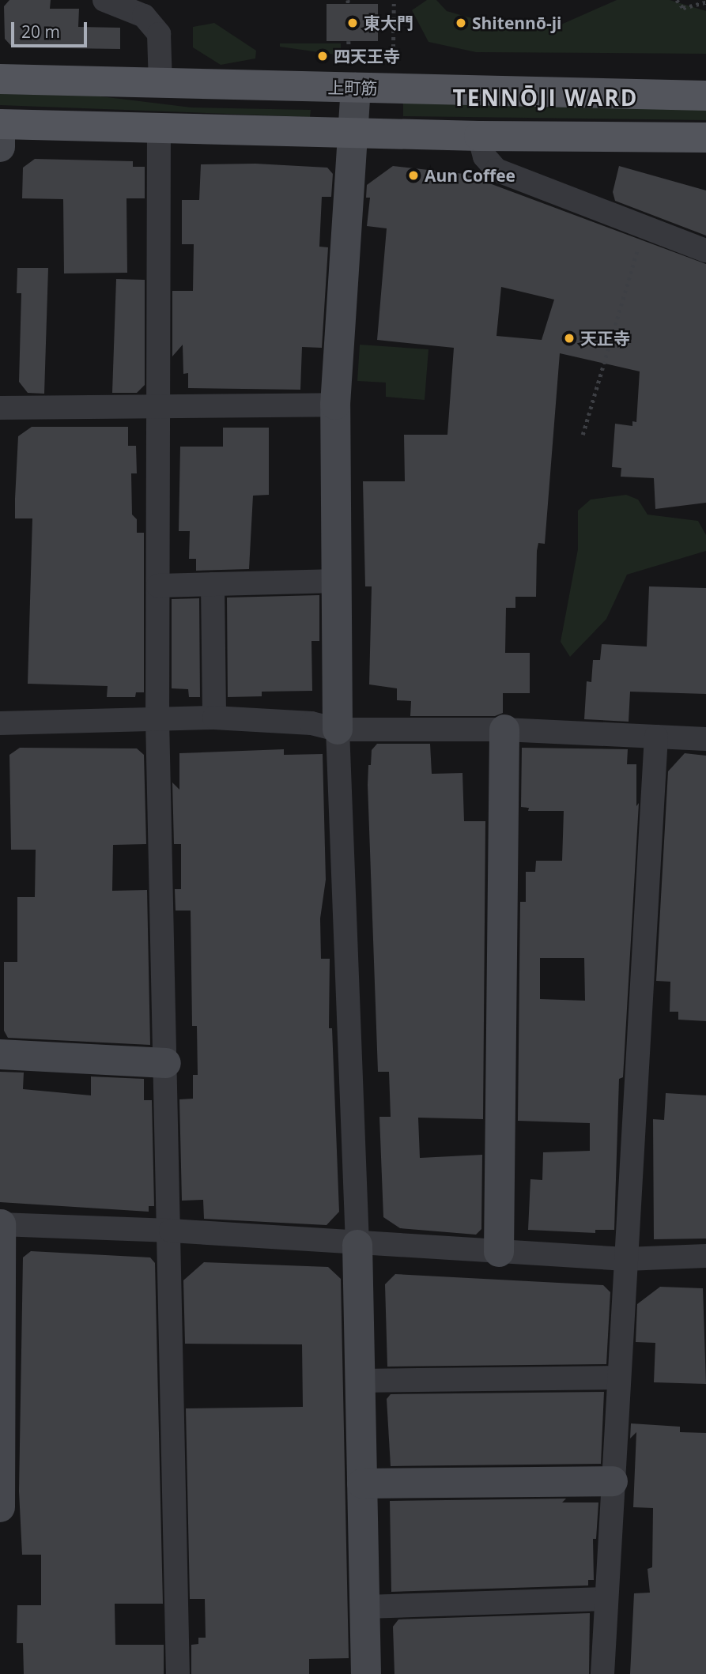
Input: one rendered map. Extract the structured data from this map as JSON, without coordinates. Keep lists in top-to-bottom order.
{
  "streets": {
    "main road": ["上町筋"]
  },
  "districts": ["TENNŌJI WARD"],
  "places": [
    "東大門",
    "Shitennō-ji",
    "四天王寺",
    "Aun Coffee",
    "天正寺"
  ],
  "scale_bar": "20 m"
}
